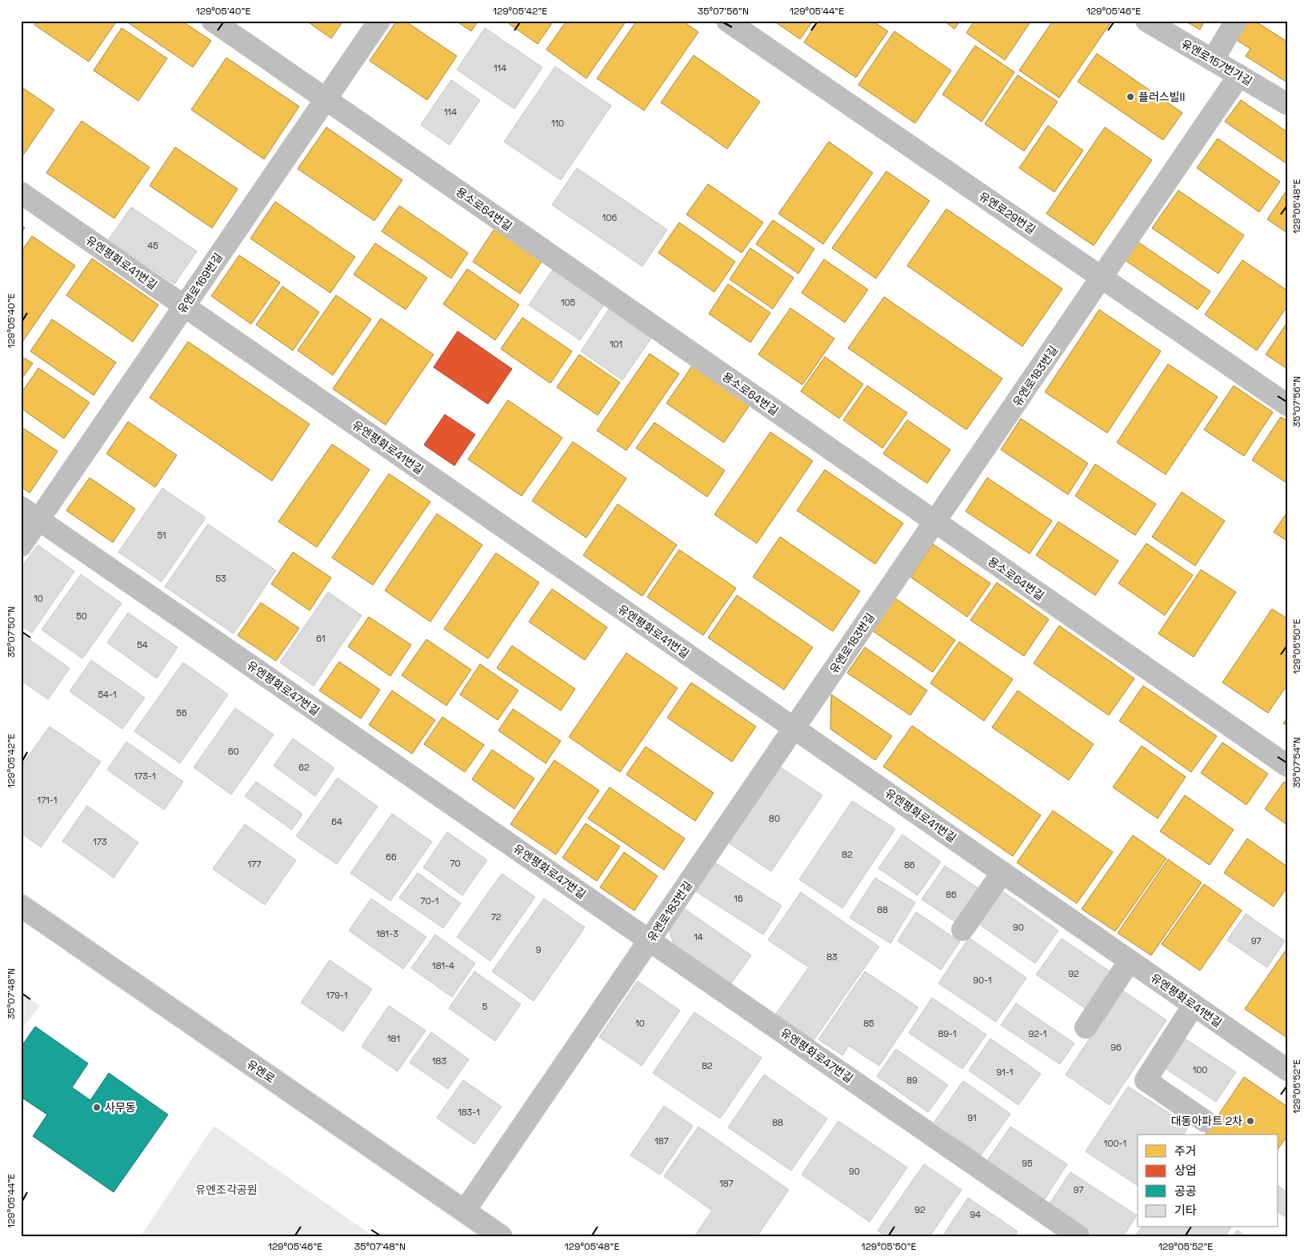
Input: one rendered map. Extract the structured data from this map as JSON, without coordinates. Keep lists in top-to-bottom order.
{
  "streets": {
    "main road": ["유엔로"],
    "street": [
      "유엔로157번가길",
      "용소로64번길",
      "유엔로29번길",
      "유엔평화로41번길",
      "유엔로169번길",
      "유엔로183번길",
      "유엔평화로47번길"
    ]
  },
  "crossings": [
    ["유엔로157번가길", "유엔로183번길"],
    ["용소로64번길", "유엔로169번길"],
    ["용소로64번길", "유엔로183번길"],
    ["유엔로29번길", "유엔로183번길"],
    ["유엔평화로41번길", "유엔로169번길"],
    ["유엔평화로41번길", "유엔로183번길"],
    ["유엔로169번길", "유엔평화로47번길"],
    ["유엔로183번길", "유엔평화로47번길"],
    ["유엔로183번길", "유엔로"]
  ],
  "parks": ["유엔조각공원"],
  "places": ["플러스빌II", "사무동", "대동아파트 2차"],
  "house_numbers": [
    "114",
    "114",
    "110",
    "106",
    "45",
    "105",
    "101",
    "51",
    "53",
    "10",
    "50",
    "61",
    "54",
    "54-1",
    "56",
    "60",
    "62",
    "173-1",
    "171-1",
    "80",
    "64",
    "173",
    "82",
    "66",
    "70",
    "177",
    "86",
    "86",
    "16",
    "70-1",
    "88",
    "72",
    "90",
    "181-3",
    "14",
    "97",
    "9",
    "83",
    "181-4",
    "92",
    "90-1",
    "179-1",
    "5",
    "10",
    "85",
    "89-1",
    "92-1",
    "181",
    "96",
    "183",
    "82",
    "100",
    "91-1",
    "89",
    "183-1",
    "91",
    "88",
    "187",
    "100-1",
    "95",
    "90",
    "187",
    "97",
    "92",
    "94"
  ],
  "legend": [
    "주거",
    "상업",
    "공공",
    "기타"
  ],
  "coordinates": [
    "129°05'40\"E",
    "129°05'42\"E",
    "35°07'56\"N",
    "129°05'44\"E",
    "129°05'46\"E",
    "129°05'48\"E",
    "35°07'50\"N",
    "129°05'50\"E",
    "35°07'54\"N",
    "35°07'48\"N",
    "129°05'52\"E"
  ]
}
